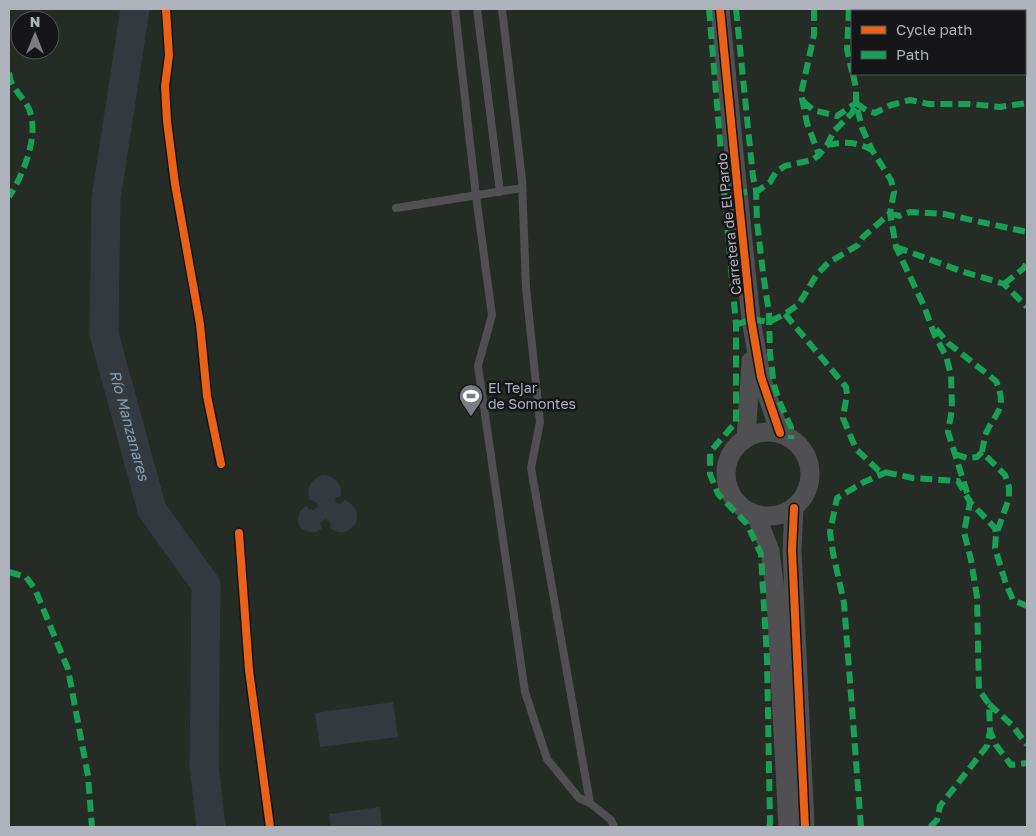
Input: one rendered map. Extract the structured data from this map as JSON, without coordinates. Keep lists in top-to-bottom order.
{
  "streets": {
    "street": ["Carretera de El Pardo"]
  },
  "water": ["Río Manzanares"],
  "places": {
    "sports": ["El Tejar de Somontes"]
  },
  "legend": ["Cycle path", "Path"],
  "north": "top"
}
